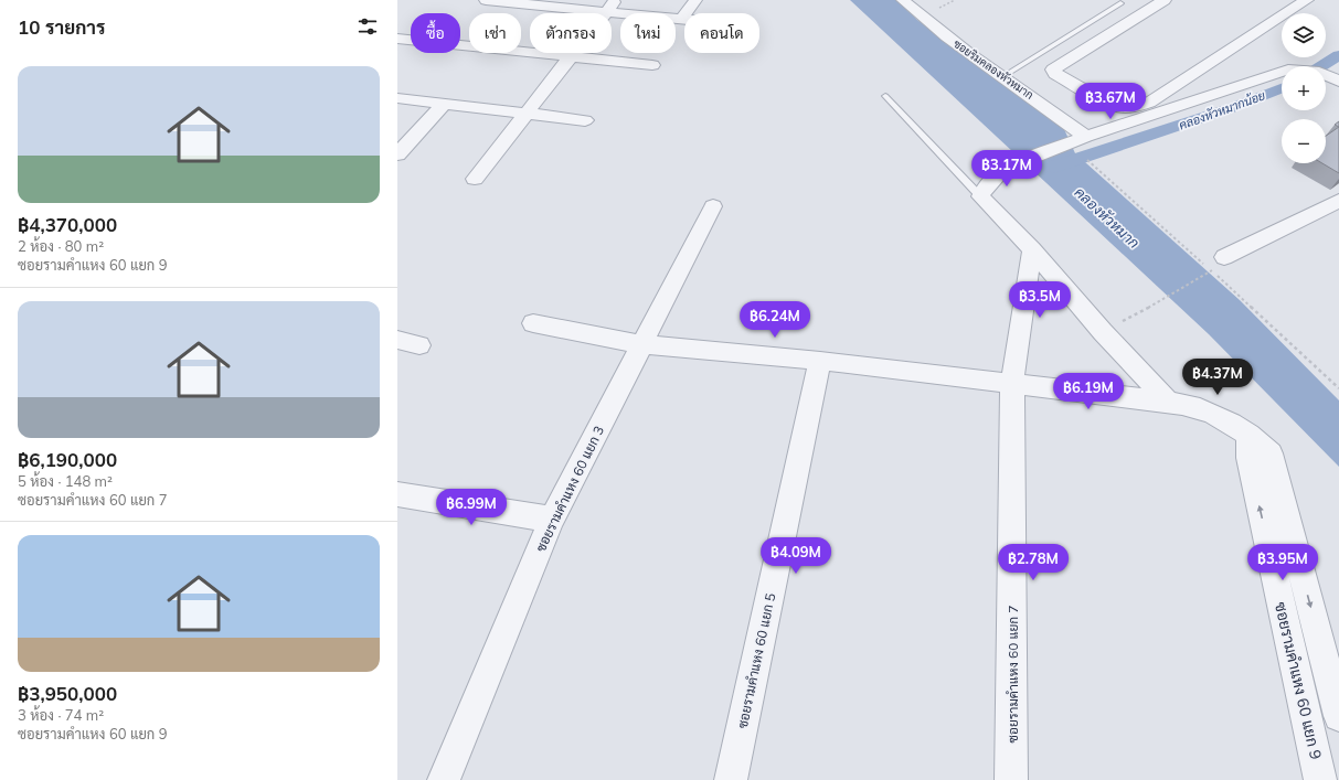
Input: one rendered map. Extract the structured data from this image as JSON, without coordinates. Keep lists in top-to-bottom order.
{
  "streets": {
    "street": [
      "ซอยริมคลองหัวหมาก",
      "ซอยรามคำแหง 60 แยก 3",
      "ซอยรามคำแหง 60 แยก 5",
      "ซอยรามคำแหง 60 แยก 7",
      "ซอยรามคำแหง 60 แยก 9"
    ]
  },
  "water": ["คลองหัวหมากน้อย", "คลองหัวหมาก"],
  "page": {
    "heading": "10 รายการ",
    "map_buttons": ["+", "−"],
    "chip": [
      "ซื้อ",
      "เช่า",
      "ตัวกรอง",
      "ใหม่",
      "คอนโด"
    ],
    "list": [
      {
        "name": "฿4,370,000",
        "note": "2 ห้อง · 80 m² · ซอยรามคำแหง 60 แยก 9"
      },
      {
        "name": "฿6,190,000",
        "note": "5 ห้อง · 148 m² · ซอยรามคำแหง 60 แยก 7"
      },
      {
        "name": "฿3,950,000",
        "note": "3 ห้อง · 74 m² · ซอยรามคำแหง 60 แยก 9"
      }
    ],
    "price": [
      "฿3.67M",
      "฿3.17M",
      "฿3.5M",
      "฿6.24M",
      "฿4.37M",
      "฿6.19M",
      "฿6.99M",
      "฿4.09M",
      "฿2.78M",
      "฿3.95M"
    ]
  }
}
